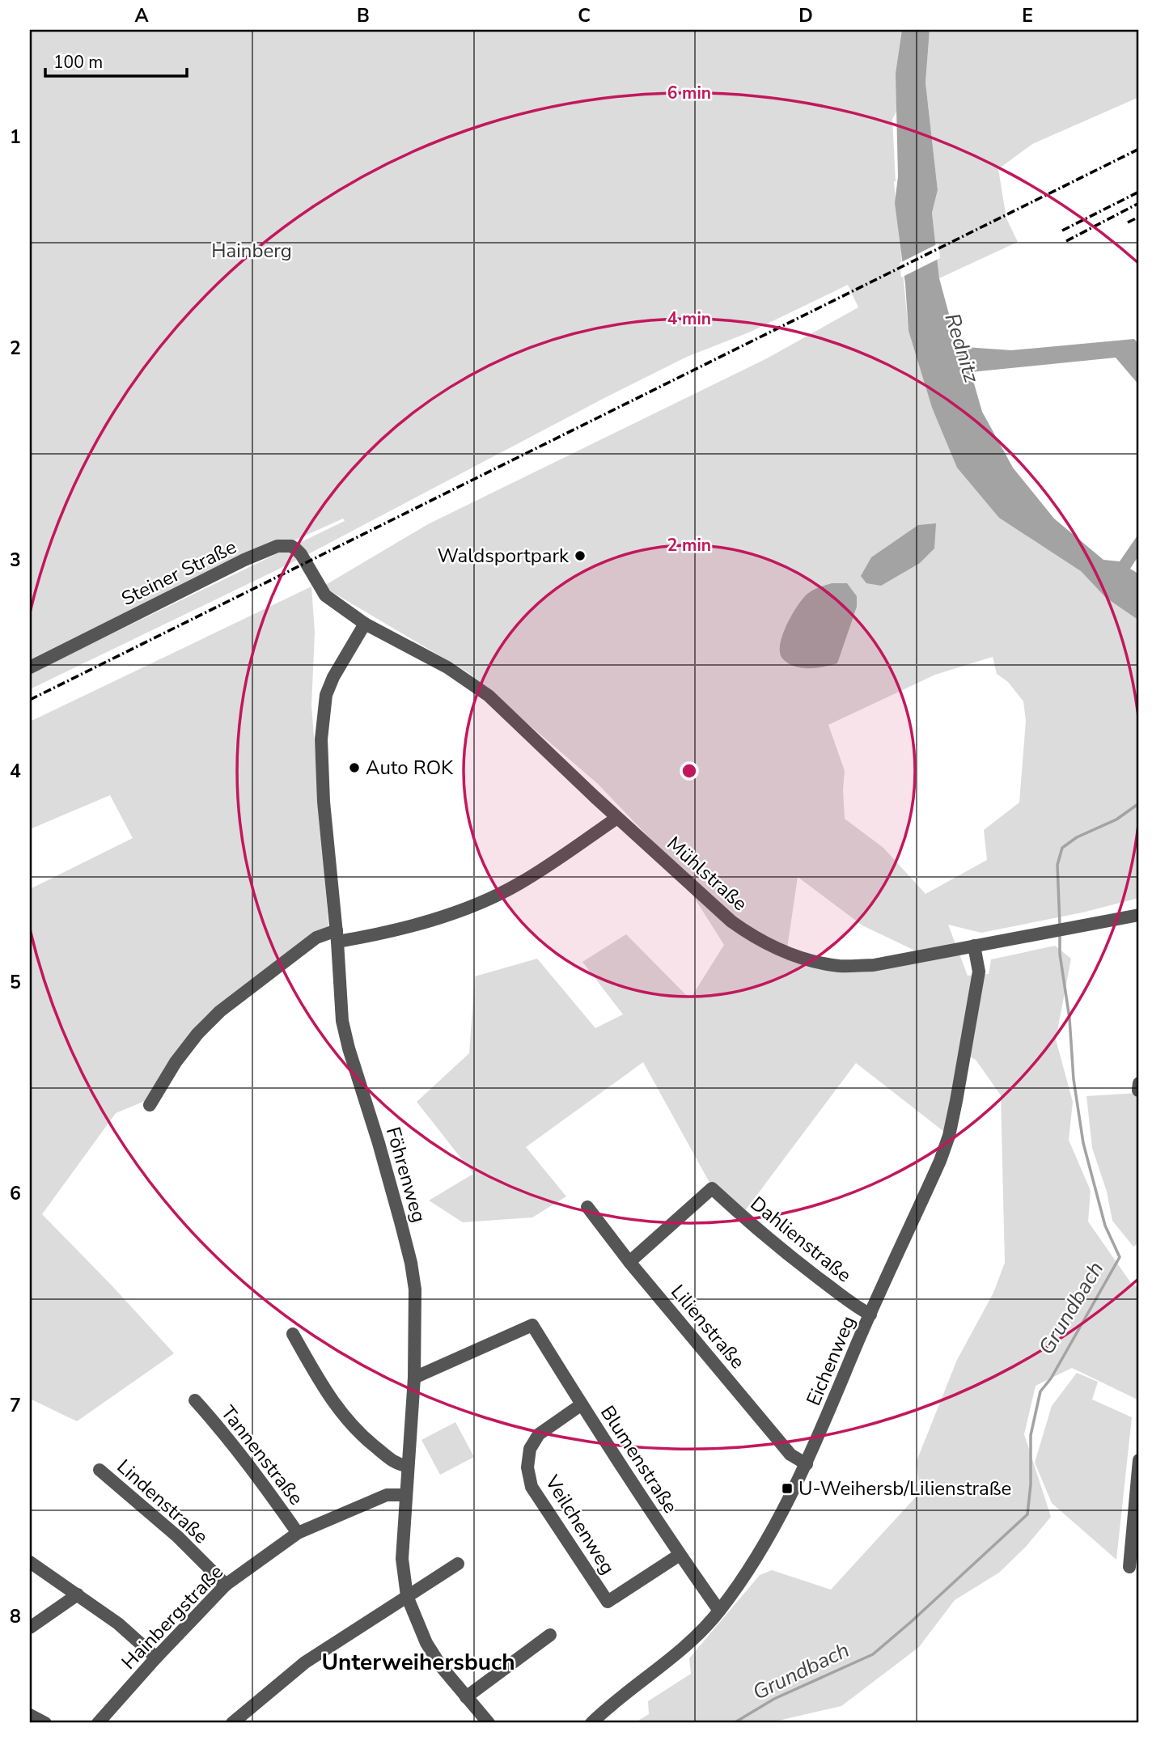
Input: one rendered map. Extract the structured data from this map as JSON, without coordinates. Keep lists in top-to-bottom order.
{
  "streets": {
    "street": [
      "Steiner Straße",
      "Mühlstraße",
      "Föhrenweg",
      "Dahlienstraße",
      "Lilienstraße",
      "Eichenweg",
      "Tannenstraße",
      "Blumenstraße",
      "Lindenstraße",
      "Veilchenweg",
      "Hainbergstraße"
    ]
  },
  "crossings": [
    ["Steiner Straße", "Mühlstraße"],
    ["Mühlstraße", "Föhrenweg"],
    ["Mühlstraße", "Eichenweg"],
    ["Föhrenweg", "Blumenstraße"],
    ["Föhrenweg", "Hainbergstraße"],
    ["Dahlienstraße", "Lilienstraße"],
    ["Dahlienstraße", "Eichenweg"],
    ["Lilienstraße", "Eichenweg"],
    ["Eichenweg", "Blumenstraße"],
    ["Tannenstraße", "Hainbergstraße"],
    ["Blumenstraße", "Veilchenweg"],
    ["Lindenstraße", "Hainbergstraße"]
  ],
  "districts": ["Unterweihersbuch"],
  "water": ["Rednitz", "Grundbach"],
  "parks": ["Hainberg"],
  "places": {
    "other": ["Waldsportpark", "Auto ROK"],
    "transit": ["U-Weihersb/Lilienstraße"]
  },
  "scale_bar": "100 m",
  "grid": {
    "columns": [
      "A",
      "B",
      "C",
      "D",
      "E"
    ],
    "rows": [
      "1",
      "2",
      "3",
      "4",
      "5",
      "6",
      "7",
      "8"
    ]
  },
  "rings": ["6 min", "4 min", "2 min"]
}
